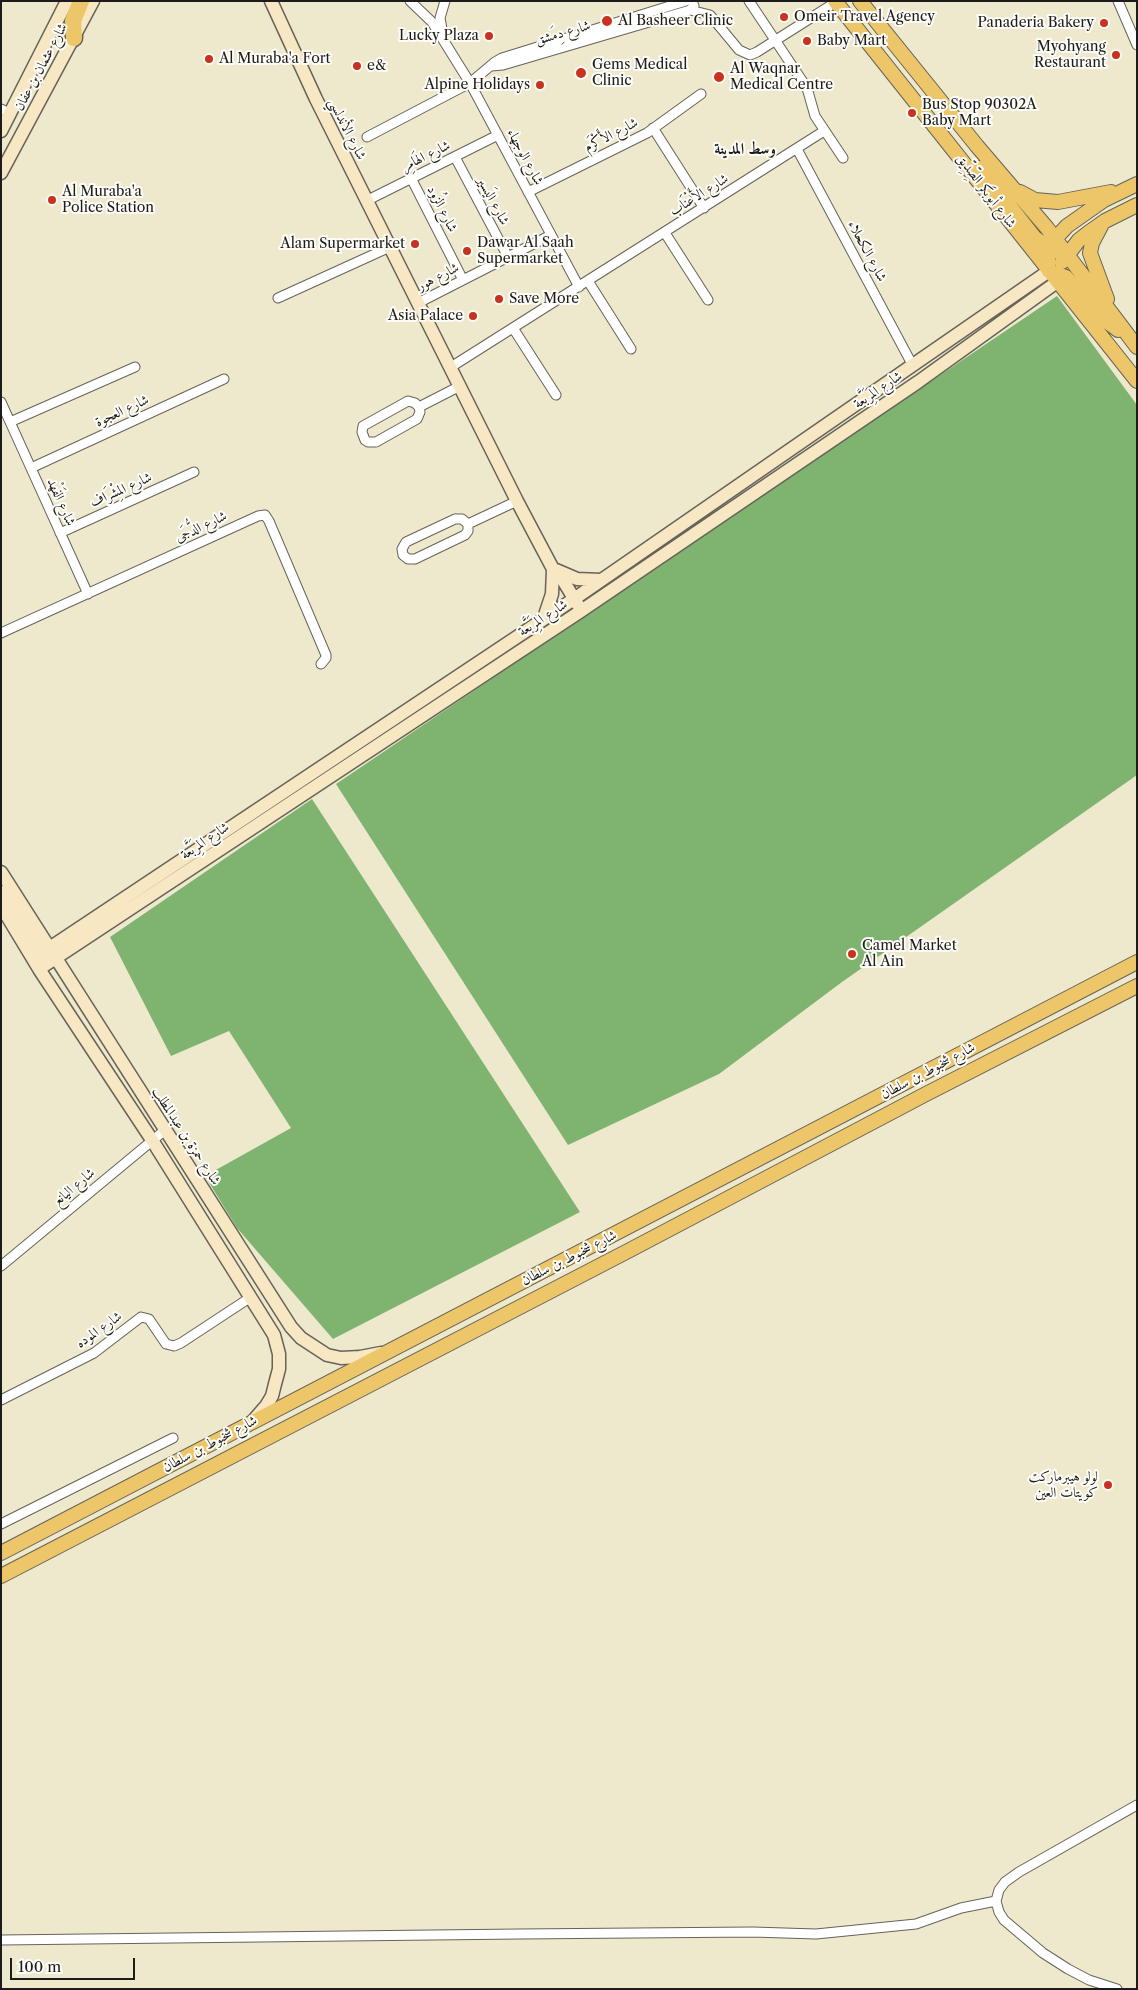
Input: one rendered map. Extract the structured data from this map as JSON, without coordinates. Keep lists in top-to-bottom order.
{
  "streets": {
    "main road": ["شارع أبوبَكر الصِّدِّيق", "شارع شخبوط بن سلطان"],
    "street": [
      "شارع دِمَشق",
      "شارع عثمان بن عفان",
      "شارع الأندلسي",
      "شارع الأَكْرَم",
      "شارع الهَامِر",
      "شارع الوجهاء",
      "شارع الأَعْنَاب",
      "شارع اليَسير",
      "شارع الزُود",
      "شارع الكحلاء",
      "شارع هور",
      "شارع المِرَبَّعة",
      "شارع العجوة",
      "شارع المِشْرَاف",
      "شارع الفَهْد",
      "شارع الدُّجَى",
      "شارع حمزة بن عبدالمطلب",
      "شارع اليانع",
      "شارع الموده"
    ]
  },
  "crossings": [
    ["شارع دِمَشق", "شارع الوجهاء"],
    ["شارع الأندلسي", "شارع الهَامِر"],
    ["شارع الأندلسي", "شارع الأَعْنَاب"],
    ["شارع الأندلسي", "شارع هور"],
    ["شارع الأندلسي", "شارع المِرَبَّعة"],
    ["شارع الأَكْرَم", "شارع الوجهاء"],
    ["شارع الهَامِر", "شارع الوجهاء"],
    ["شارع الهَامِر", "شارع اليَسير"],
    ["شارع الهَامِر", "شارع الزُود"],
    ["شارع الوجهاء", "شارع الأَعْنَاب"],
    ["شارع الوجهاء", "شارع هور"],
    ["شارع أبوبَكر الصِّدِّيق", "شارع المِرَبَّعة"],
    ["شارع الأَعْنَاب", "شارع الكحلاء"],
    ["شارع اليَسير", "شارع هور"],
    ["شارع الزُود", "شارع هور"],
    ["شارع الكحلاء", "شارع المِرَبَّعة"],
    ["شارع المِرَبَّعة", "شارع حمزة بن عبدالمطلب"],
    ["شارع العجوة", "شارع الفَهْد"],
    ["شارع المِشْرَاف", "شارع الفَهْد"],
    ["شارع الفَهْد", "شارع الدُّجَى"],
    ["شارع شخبوط بن سلطان", "شارع حمزة بن عبدالمطلب"],
    ["شارع حمزة بن عبدالمطلب", "شارع اليانع"],
    ["شارع حمزة بن عبدالمطلب", "شارع الموده"]
  ],
  "districts": ["وسط المدينة"],
  "places": [
    "Omeir Travel Agency",
    "Al Basheer Clinic",
    "Panaderia Bakery",
    "Lucky Plaza",
    "Baby Mart",
    "Myohyang Restaurant",
    "Al Muraba'a Fort",
    "e&",
    "Gems Medical Clinic",
    "Al Waqnar Medical Centre",
    "Alpine Holidays",
    "Bus Stop 90302A Baby Mart",
    "Al Muraba'a Police Station",
    "Alam Supermarket",
    "Dawar Al Saah Supermarket",
    "Save More",
    "Asia Palace",
    "Camel Market Al Ain",
    "لولو هيبرماركت كويتات العين"
  ],
  "scale_bar": "100 m"
}
